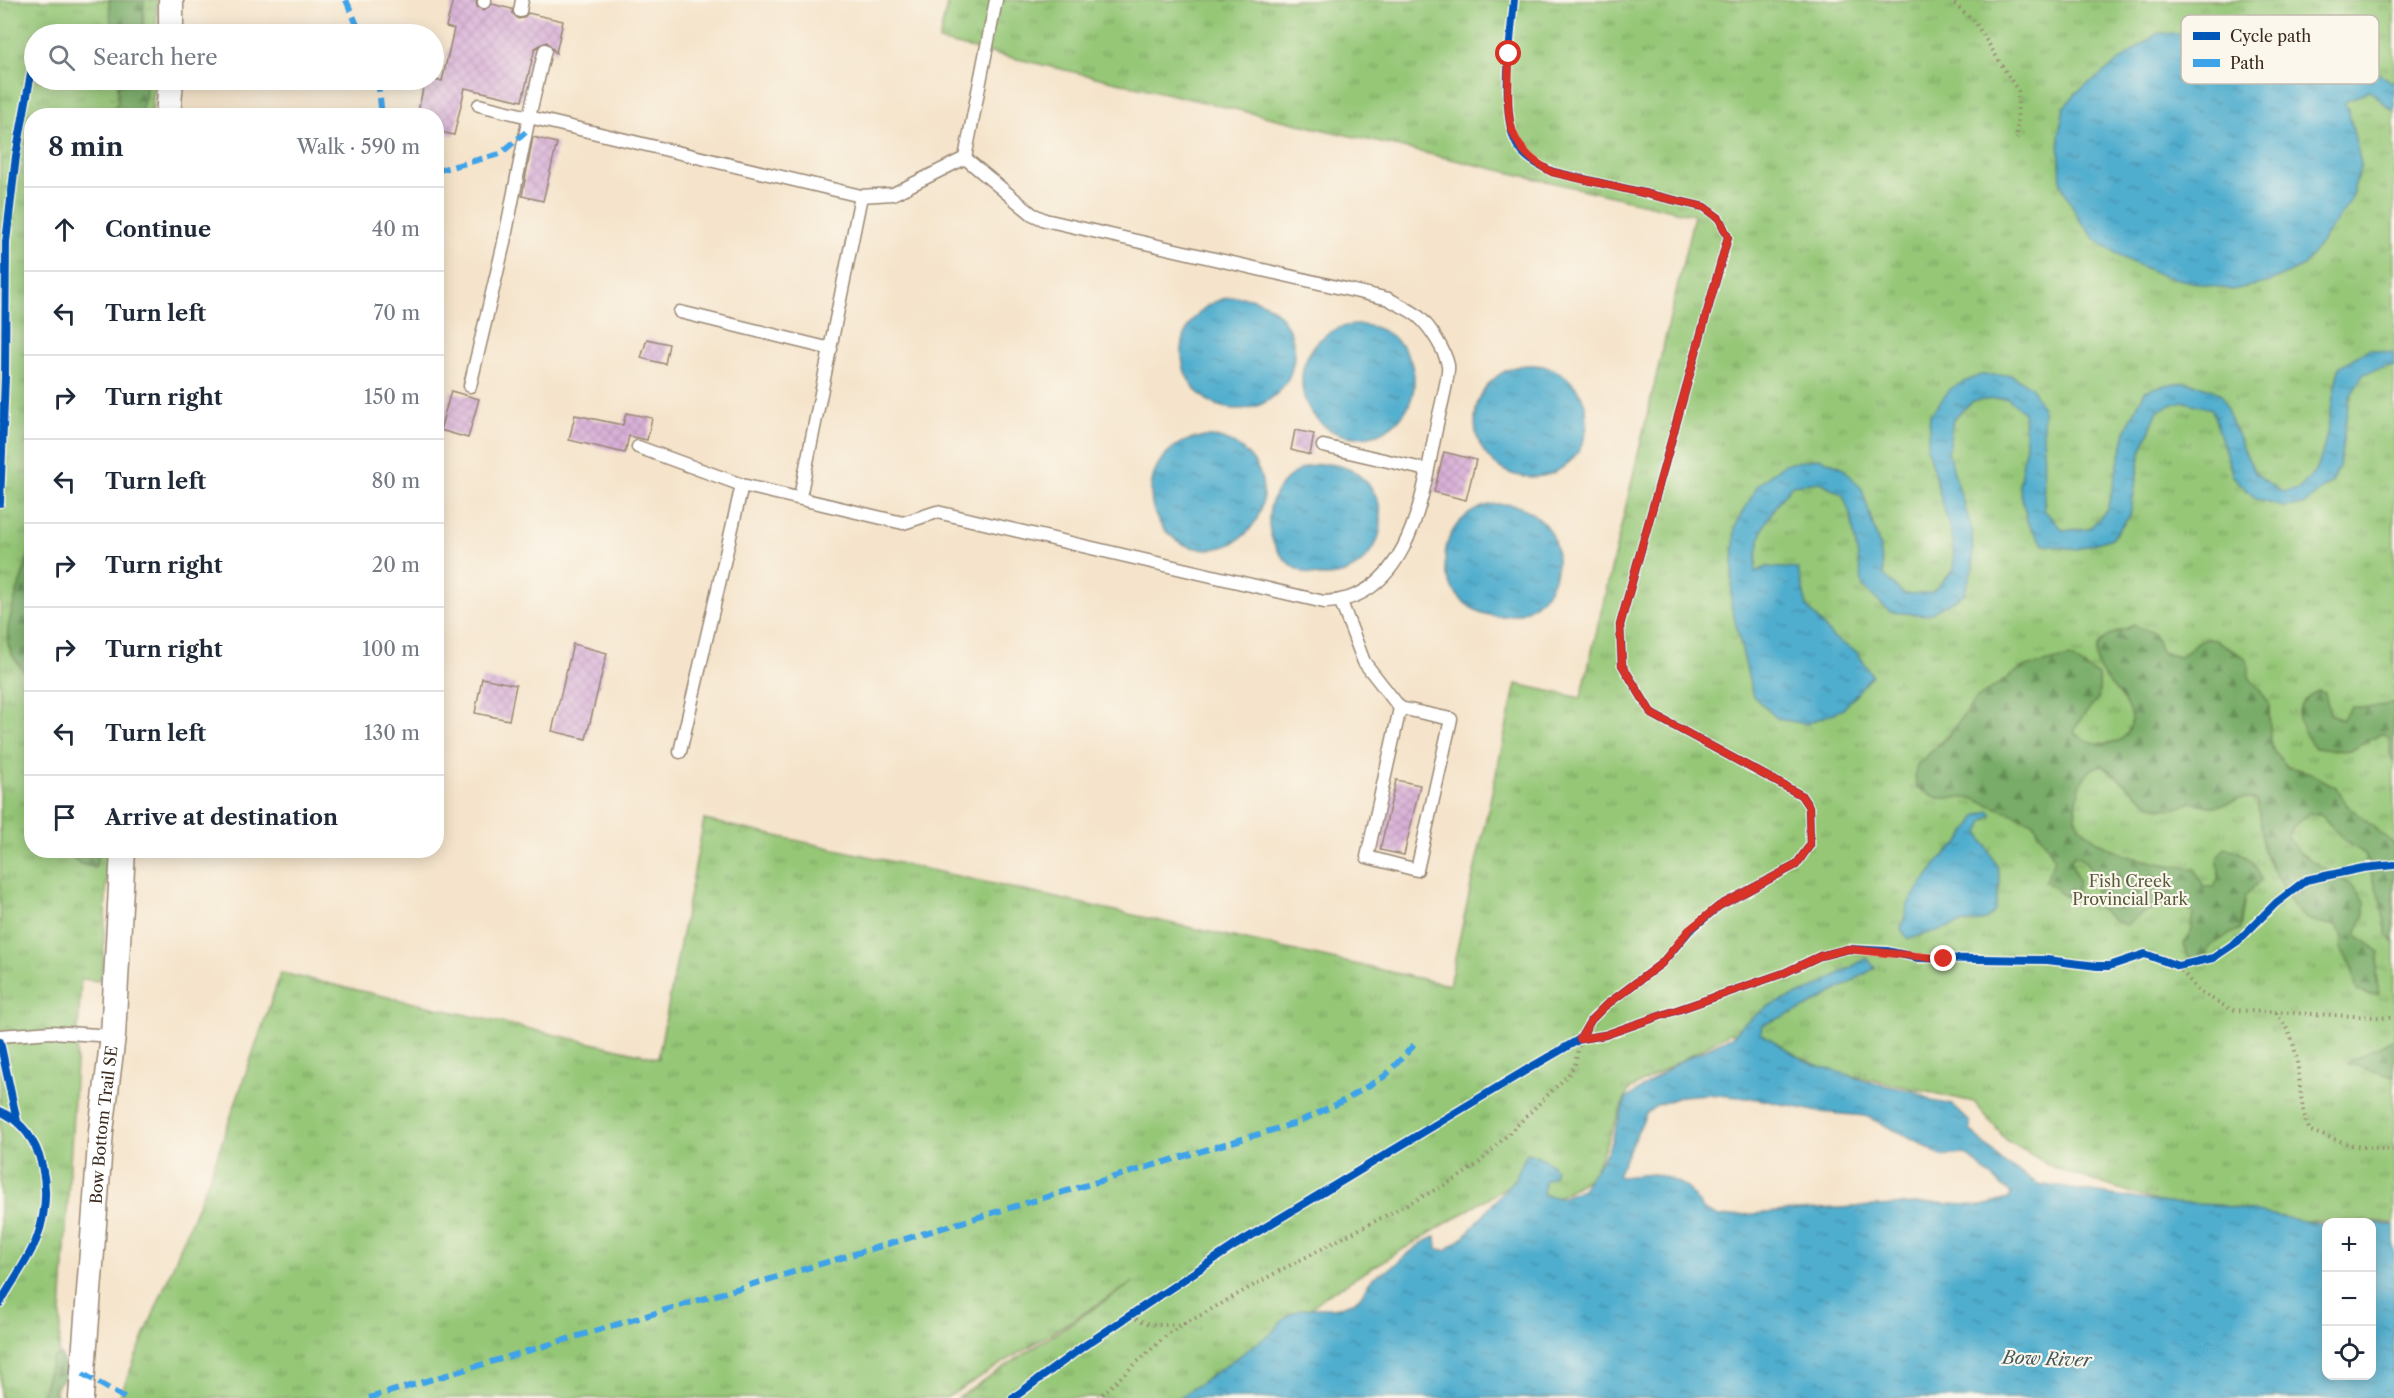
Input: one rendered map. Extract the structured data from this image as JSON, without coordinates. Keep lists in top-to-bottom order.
{
  "streets": {
    "street": ["Bow Bottom Trail SE"]
  },
  "water": ["Bow River"],
  "parks": ["Fish Creek Provincial Park"],
  "legend": ["Cycle path", "Path"],
  "page": {
    "search": "Search here",
    "heading": ["8 min", "Walk · 590 m"],
    "list": [
      ["Continue", "40 m"],
      ["Turn left", "70 m"],
      ["Turn right", "150 m"],
      ["Turn left", "80 m"],
      ["Turn right", "20 m"],
      ["Turn right", "100 m"],
      ["Turn left", "130 m"],
      "Arrive at destination"
    ],
    "map_buttons": ["+", "−"]
  }
}
